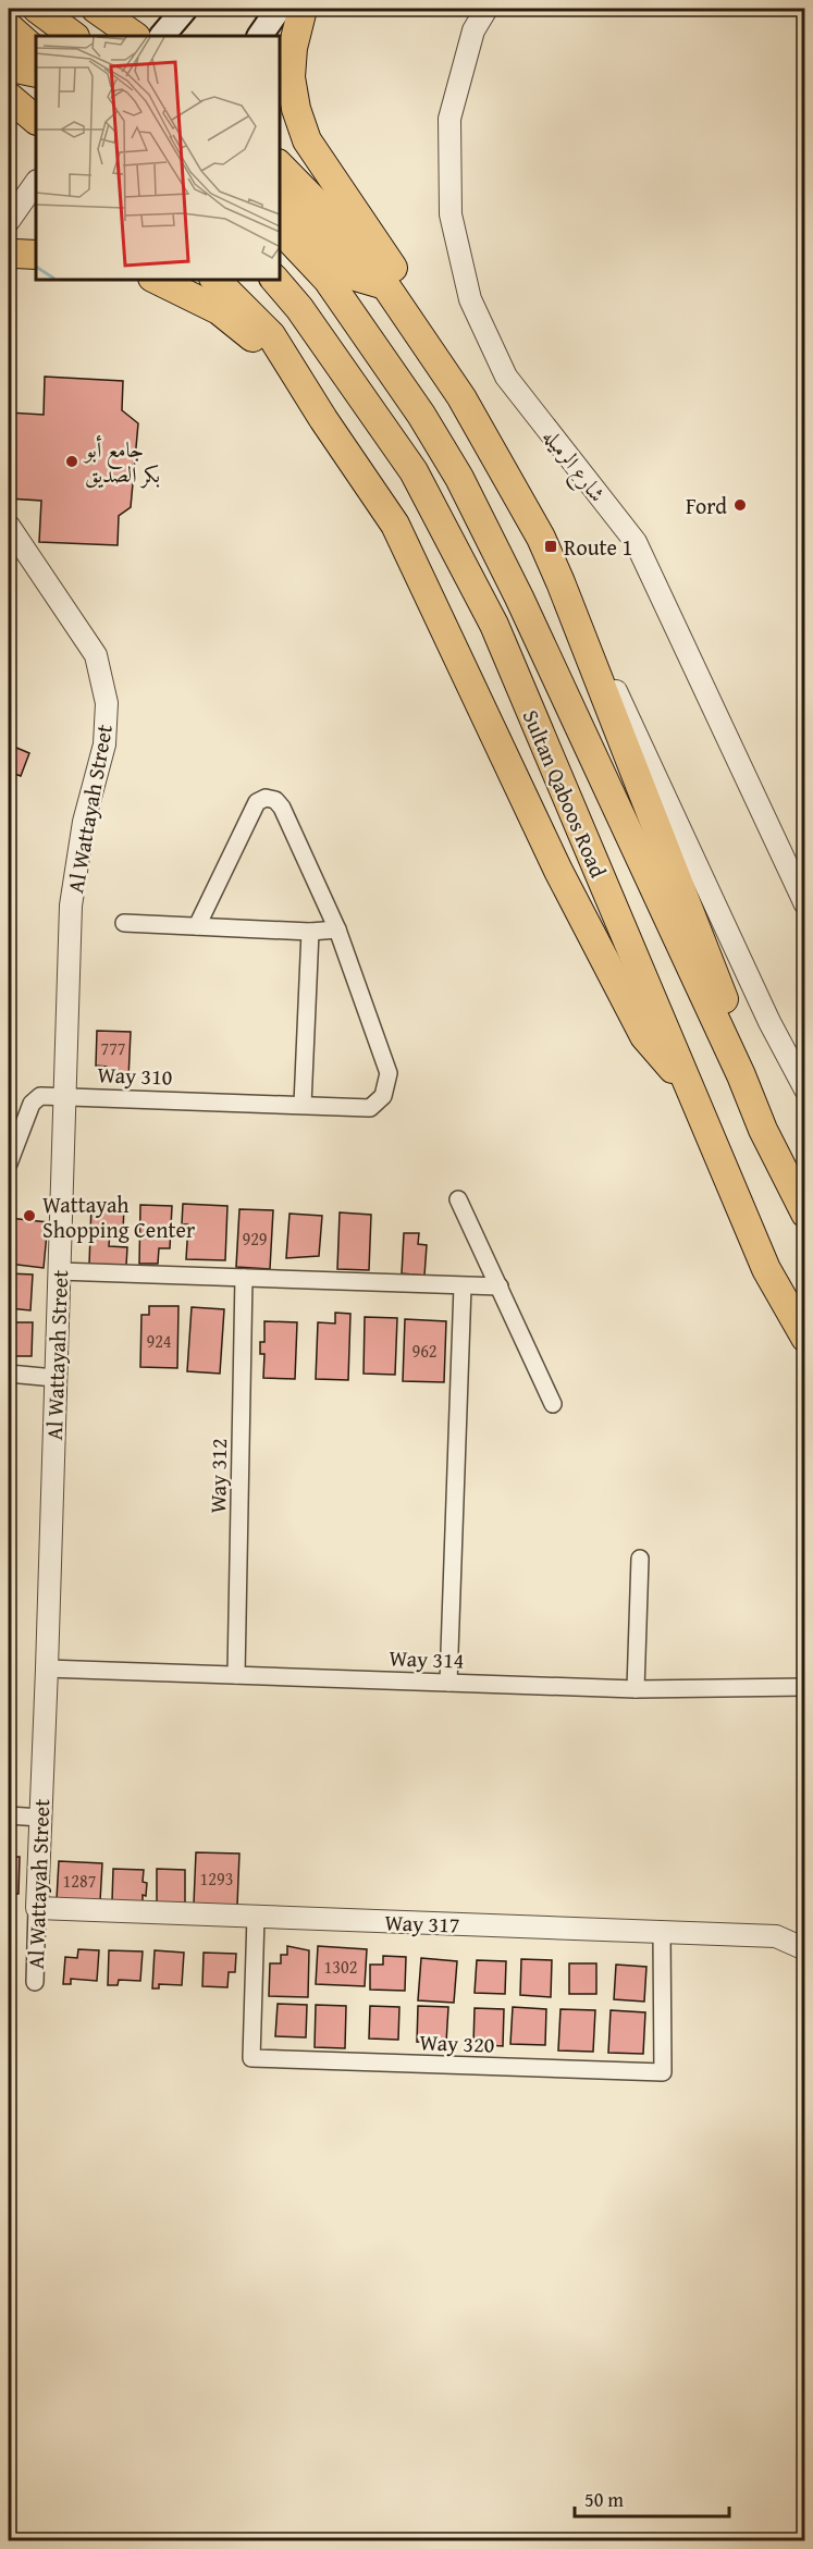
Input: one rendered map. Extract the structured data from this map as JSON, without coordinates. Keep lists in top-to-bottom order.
{
  "streets": {
    "highway": ["Sultan Qaboos Road"],
    "street": [
      "شارع الرميله",
      "Al Wattayah Street",
      "Way 310",
      "Way 312",
      "Way 314",
      "Way 317",
      "Way 320"
    ]
  },
  "crossings": [
    ["Al Wattayah Street", "Way 310"],
    ["Al Wattayah Street", "Way 314"],
    ["Al Wattayah Street", "Way 317"],
    ["Way 312", "Way 314"],
    ["Way 317", "Way 320"]
  ],
  "places": {
    "other": ["جامع أبو بكر الصديق", "Ford", "Wattayah Shopping Center"],
    "transit": ["Route 1"]
  },
  "house_numbers": [
    "777",
    "929",
    "924",
    "962",
    "1293",
    "1287",
    "1302"
  ],
  "scale_bar": "50 m"
}
